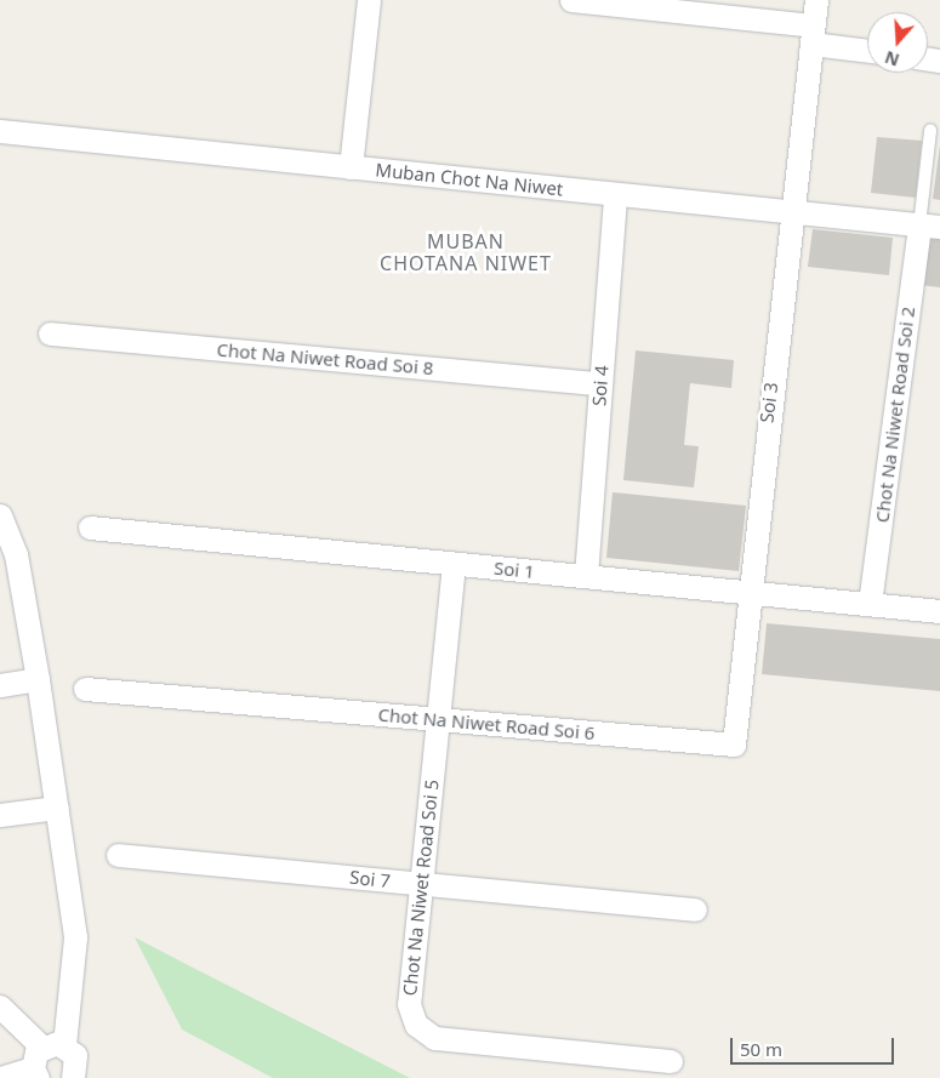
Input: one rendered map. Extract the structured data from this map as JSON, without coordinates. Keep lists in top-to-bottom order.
{
  "streets": {
    "street": [
      "Muban Chot Na Niwet",
      "Chot Na Niwet Road Soi 8",
      "Soi 4",
      "Soi 3",
      "Chot Na Niwet Road Soi 2",
      "Soi 1",
      "Chot Na Niwet Road Soi 6",
      "Soi 7",
      "Chot Na Niwet Road Soi 5"
    ]
  },
  "crossings": [
    ["Muban Chot Na Niwet", "Soi 4"],
    ["Muban Chot Na Niwet", "Soi 3"],
    ["Muban Chot Na Niwet", "Chot Na Niwet Road Soi 2"],
    ["Chot Na Niwet Road Soi 8", "Soi 4"],
    ["Soi 4", "Soi 1"],
    ["Soi 3", "Soi 1"],
    ["Soi 3", "Chot Na Niwet Road Soi 6"],
    ["Chot Na Niwet Road Soi 2", "Soi 1"],
    ["Soi 1", "Chot Na Niwet Road Soi 6"],
    ["Soi 1", "Chot Na Niwet Road Soi 5"],
    ["Chot Na Niwet Road Soi 6", "Chot Na Niwet Road Soi 5"],
    ["Soi 7", "Chot Na Niwet Road Soi 5"]
  ],
  "districts": ["MUBAN CHOTANA NIWET"],
  "scale_bar": "50 m",
  "north": "bottom"
}
